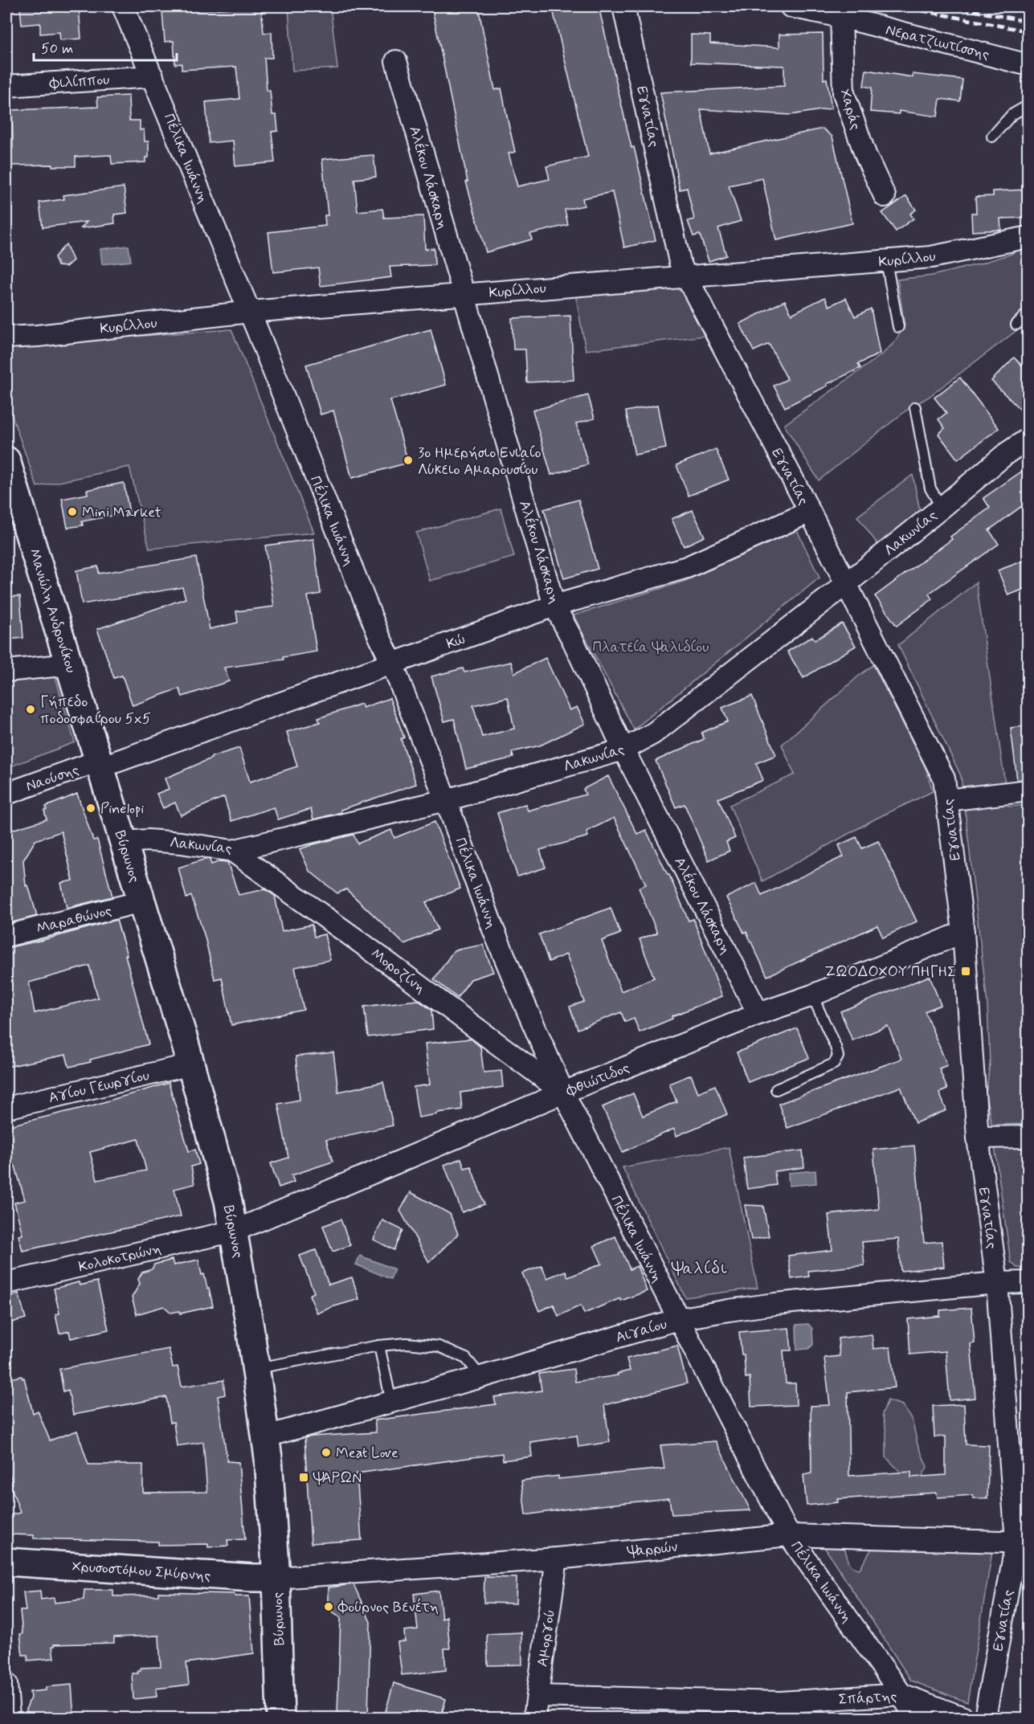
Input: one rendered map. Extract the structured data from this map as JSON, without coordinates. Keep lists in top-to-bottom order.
{
  "streets": {
    "street": [
      "Νερατζιωτίσσης",
      "Φιλίππου",
      "Χαράς",
      "Εγνατίας",
      "Πέλικα Ιωάννη",
      "Αλέκου Λάσκαρη",
      "Κυρίλλου",
      "Λακωνίας",
      "Μανώλη Ανδρονίκου",
      "Κώ",
      "Ναούσης",
      "Βύρωνος",
      "Μαραθώνος",
      "Μοροζίνη",
      "Φθιώτιδος",
      "Αγίου Γεωργίου",
      "Κολοκοτρώνη",
      "Αιγαίου",
      "Ψαρρών",
      "Χρυσοστόμου Σμύρνης",
      "Αμοργού",
      "Σπάρτης"
    ]
  },
  "crossings": [
    ["Νερατζιωτίσσης", "Χαράς"],
    ["Φιλίππου", "Πέλικα Ιωάννη"],
    ["Εγνατίας", "Κυρίλλου"],
    ["Εγνατίας", "Λακωνίας"],
    ["Εγνατίας", "Κώ"],
    ["Εγνατίας", "Φθιώτιδος"],
    ["Εγνατίας", "Αιγαίου"],
    ["Εγνατίας", "Ψαρρών"],
    ["Πέλικα Ιωάννη", "Κυρίλλου"],
    ["Πέλικα Ιωάννη", "Λακωνίας"],
    ["Πέλικα Ιωάννη", "Κώ"],
    ["Πέλικα Ιωάννη", "Μοροζίνη"],
    ["Πέλικα Ιωάννη", "Φθιώτιδος"],
    ["Πέλικα Ιωάννη", "Αιγαίου"],
    ["Πέλικα Ιωάννη", "Ψαρρών"],
    ["Πέλικα Ιωάννη", "Σπάρτης"],
    ["Αλέκου Λάσκαρη", "Κυρίλλου"],
    ["Αλέκου Λάσκαρη", "Λακωνίας"],
    ["Αλέκου Λάσκαρη", "Κώ"],
    ["Αλέκου Λάσκαρη", "Φθιώτιδος"],
    ["Λακωνίας", "Βύρωνος"],
    ["Λακωνίας", "Μοροζίνη"],
    ["Μανώλη Ανδρονίκου", "Κώ"],
    ["Μανώλη Ανδρονίκου", "Ναούσης"],
    ["Μανώλη Ανδρονίκου", "Βύρωνος"],
    ["Κώ", "Ναούσης"],
    ["Κώ", "Βύρωνος"],
    ["Ναούσης", "Βύρωνος"],
    ["Βύρωνος", "Μαραθώνος"],
    ["Βύρωνος", "Φθιώτιδος"],
    ["Βύρωνος", "Αγίου Γεωργίου"],
    ["Βύρωνος", "Κολοκοτρώνη"],
    ["Βύρωνος", "Αιγαίου"],
    ["Βύρωνος", "Ψαρρών"],
    ["Βύρωνος", "Χρυσοστόμου Σμύρνης"],
    ["Μοροζίνη", "Φθιώτιδος"],
    ["Φθιώτιδος", "Κολοκοτρώνη"],
    ["Ψαρρών", "Χρυσοστόμου Σμύρνης"],
    ["Ψαρρών", "Αμοργού"],
    ["Αμοργού", "Σπάρτης"]
  ],
  "districts": ["Ψαλίδι"],
  "parks": ["Πλατεία Ψαλιδίου"],
  "places": {
    "other": [
      "3ο Ημερήσιο Ενιαίο Λύκειο Αμαρουσίου",
      "Mini Market",
      "Γήπεδο ποδοσφαίρου 5x5",
      "Pinelopi",
      "Meat Love",
      "Φούρνος Βενέτη"
    ],
    "transit": ["ΖΩΟΔΟΧΟΥ ΠΗΓΗΣ", "ΨΑΡΩΝ"]
  },
  "scale_bar": "50 m"
}
